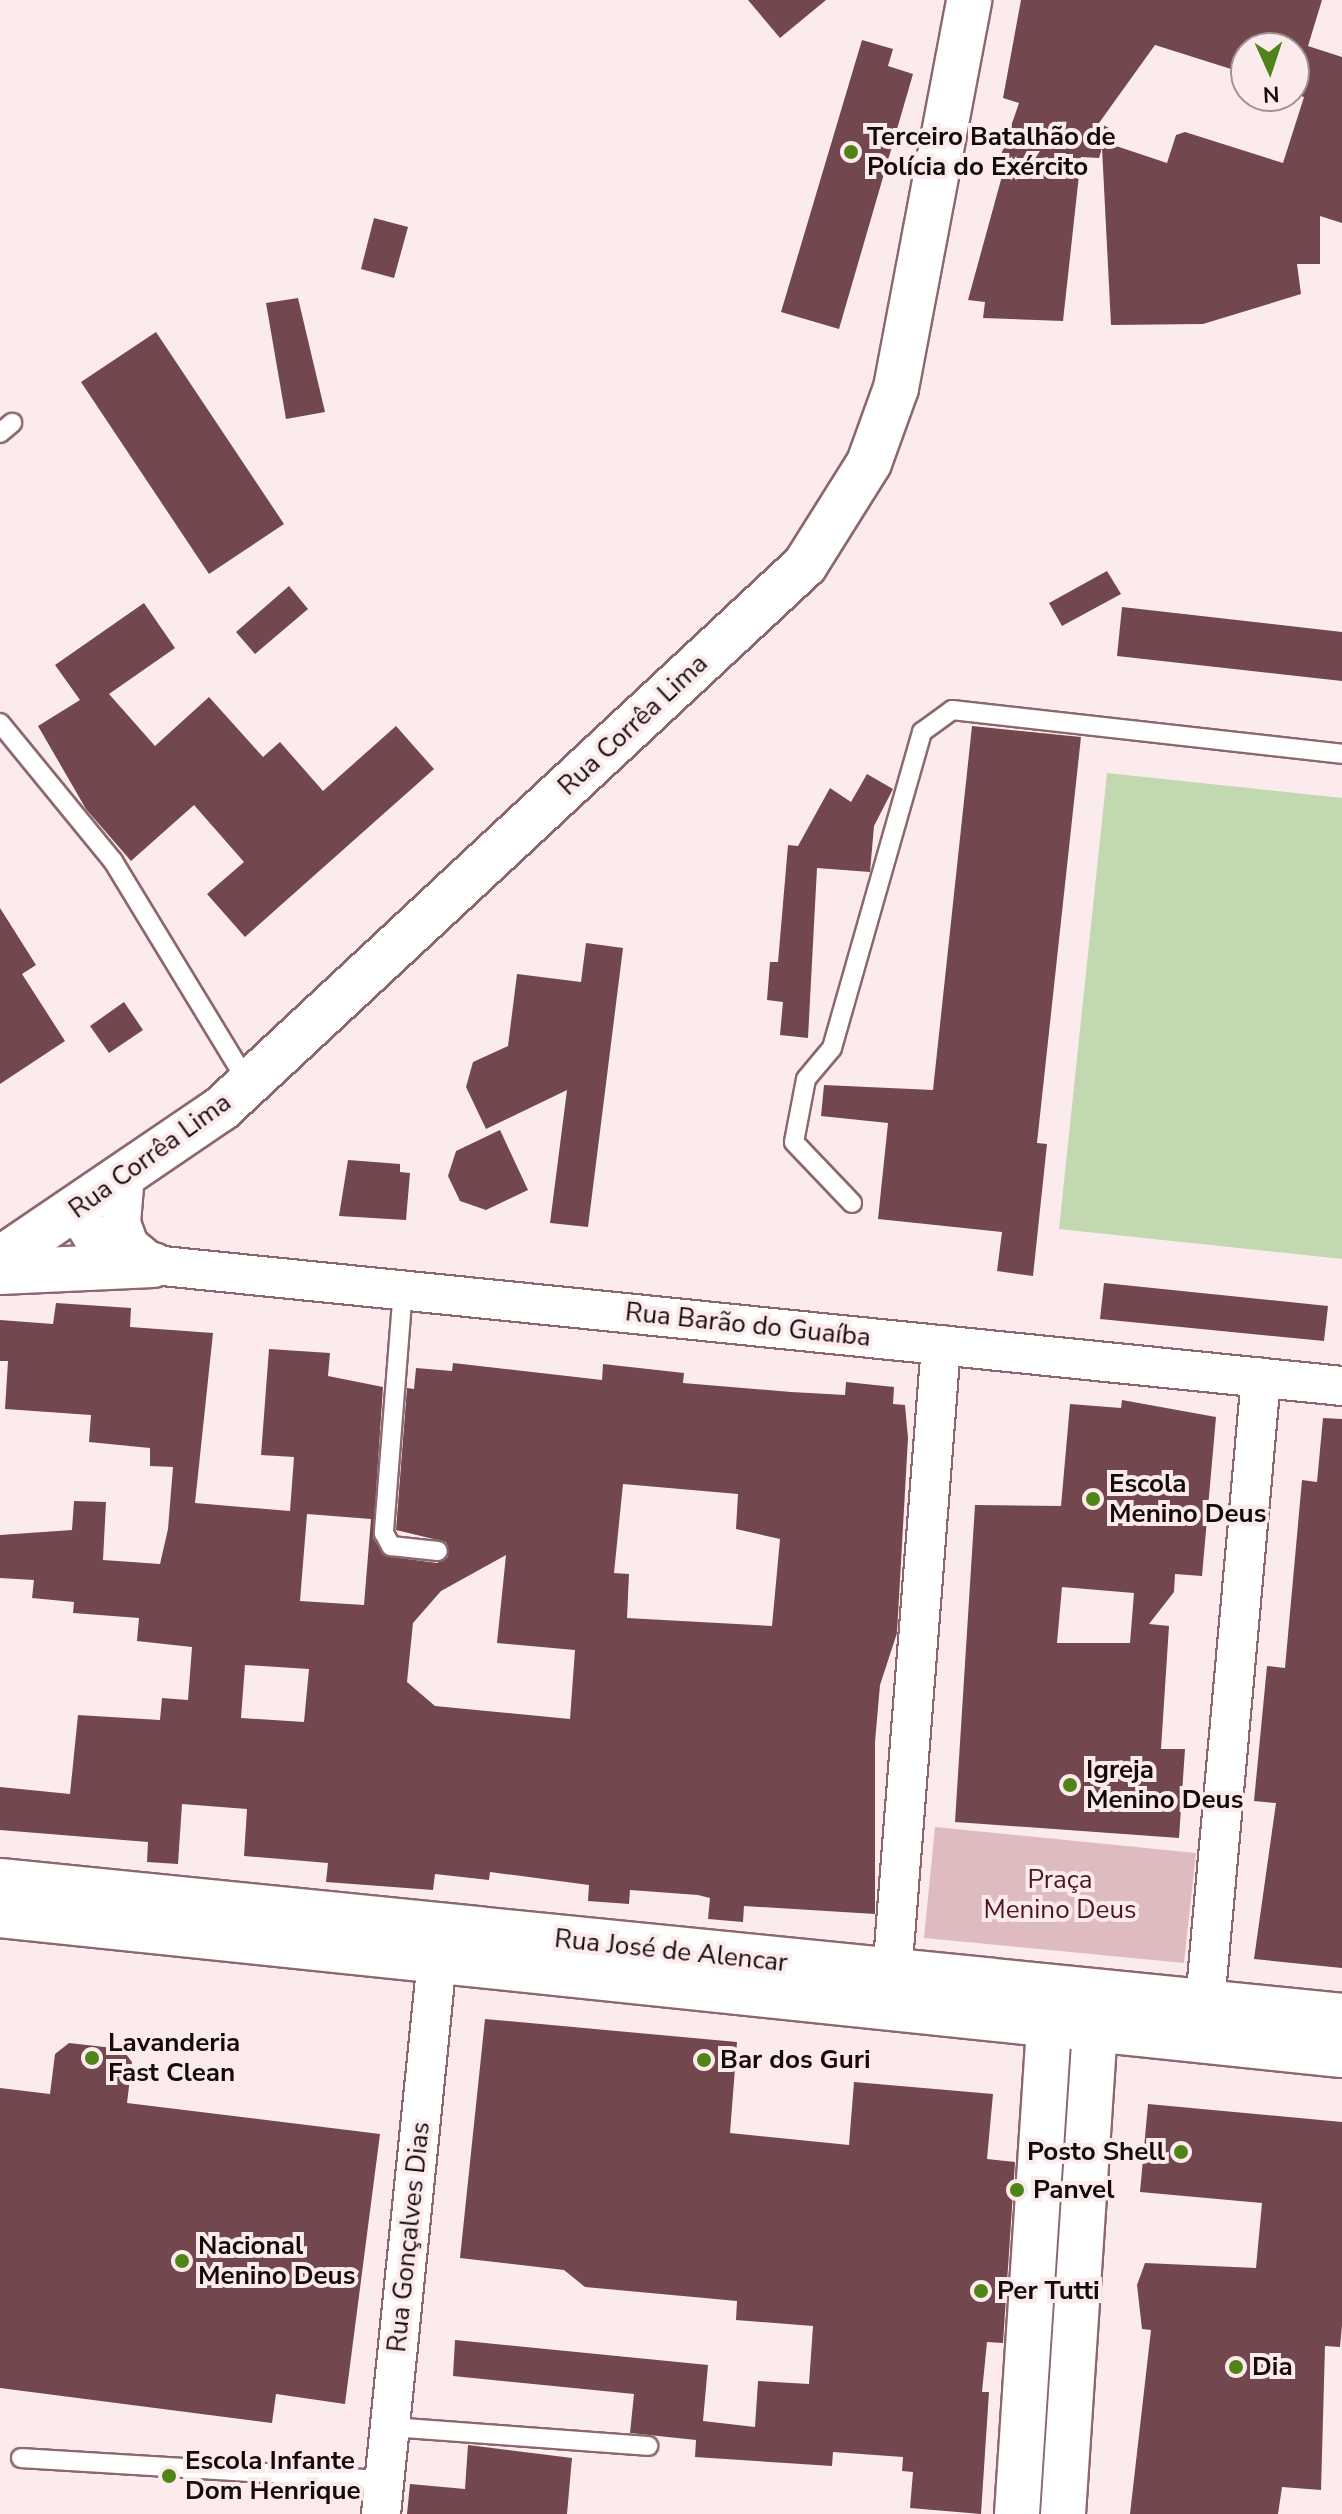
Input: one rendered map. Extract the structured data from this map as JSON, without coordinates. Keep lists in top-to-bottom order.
{
  "streets": {
    "main road": ["Rua Corrêa Lima", "Rua José de Alencar"],
    "street": ["Rua Barão do Guaíba", "Rua Gonçalves Dias"]
  },
  "crossings": [
    ["Rua Corrêa Lima", "Rua Barão do Guaíba"],
    ["Rua José de Alencar", "Rua Gonçalves Dias"]
  ],
  "parks": ["Praça Menino Deus"],
  "places": [
    "Terceiro Batalhão de Polícia do Exército",
    "Escola Menino Deus",
    "Igreja Menino Deus",
    "Lavanderia Fast Clean",
    "Bar dos Guri",
    "Posto Shell",
    "Panvel",
    "Nacional Menino Deus",
    "Per Tutti",
    "Dia",
    "Escola Infante Dom Henrique"
  ],
  "north": "bottom"
}
